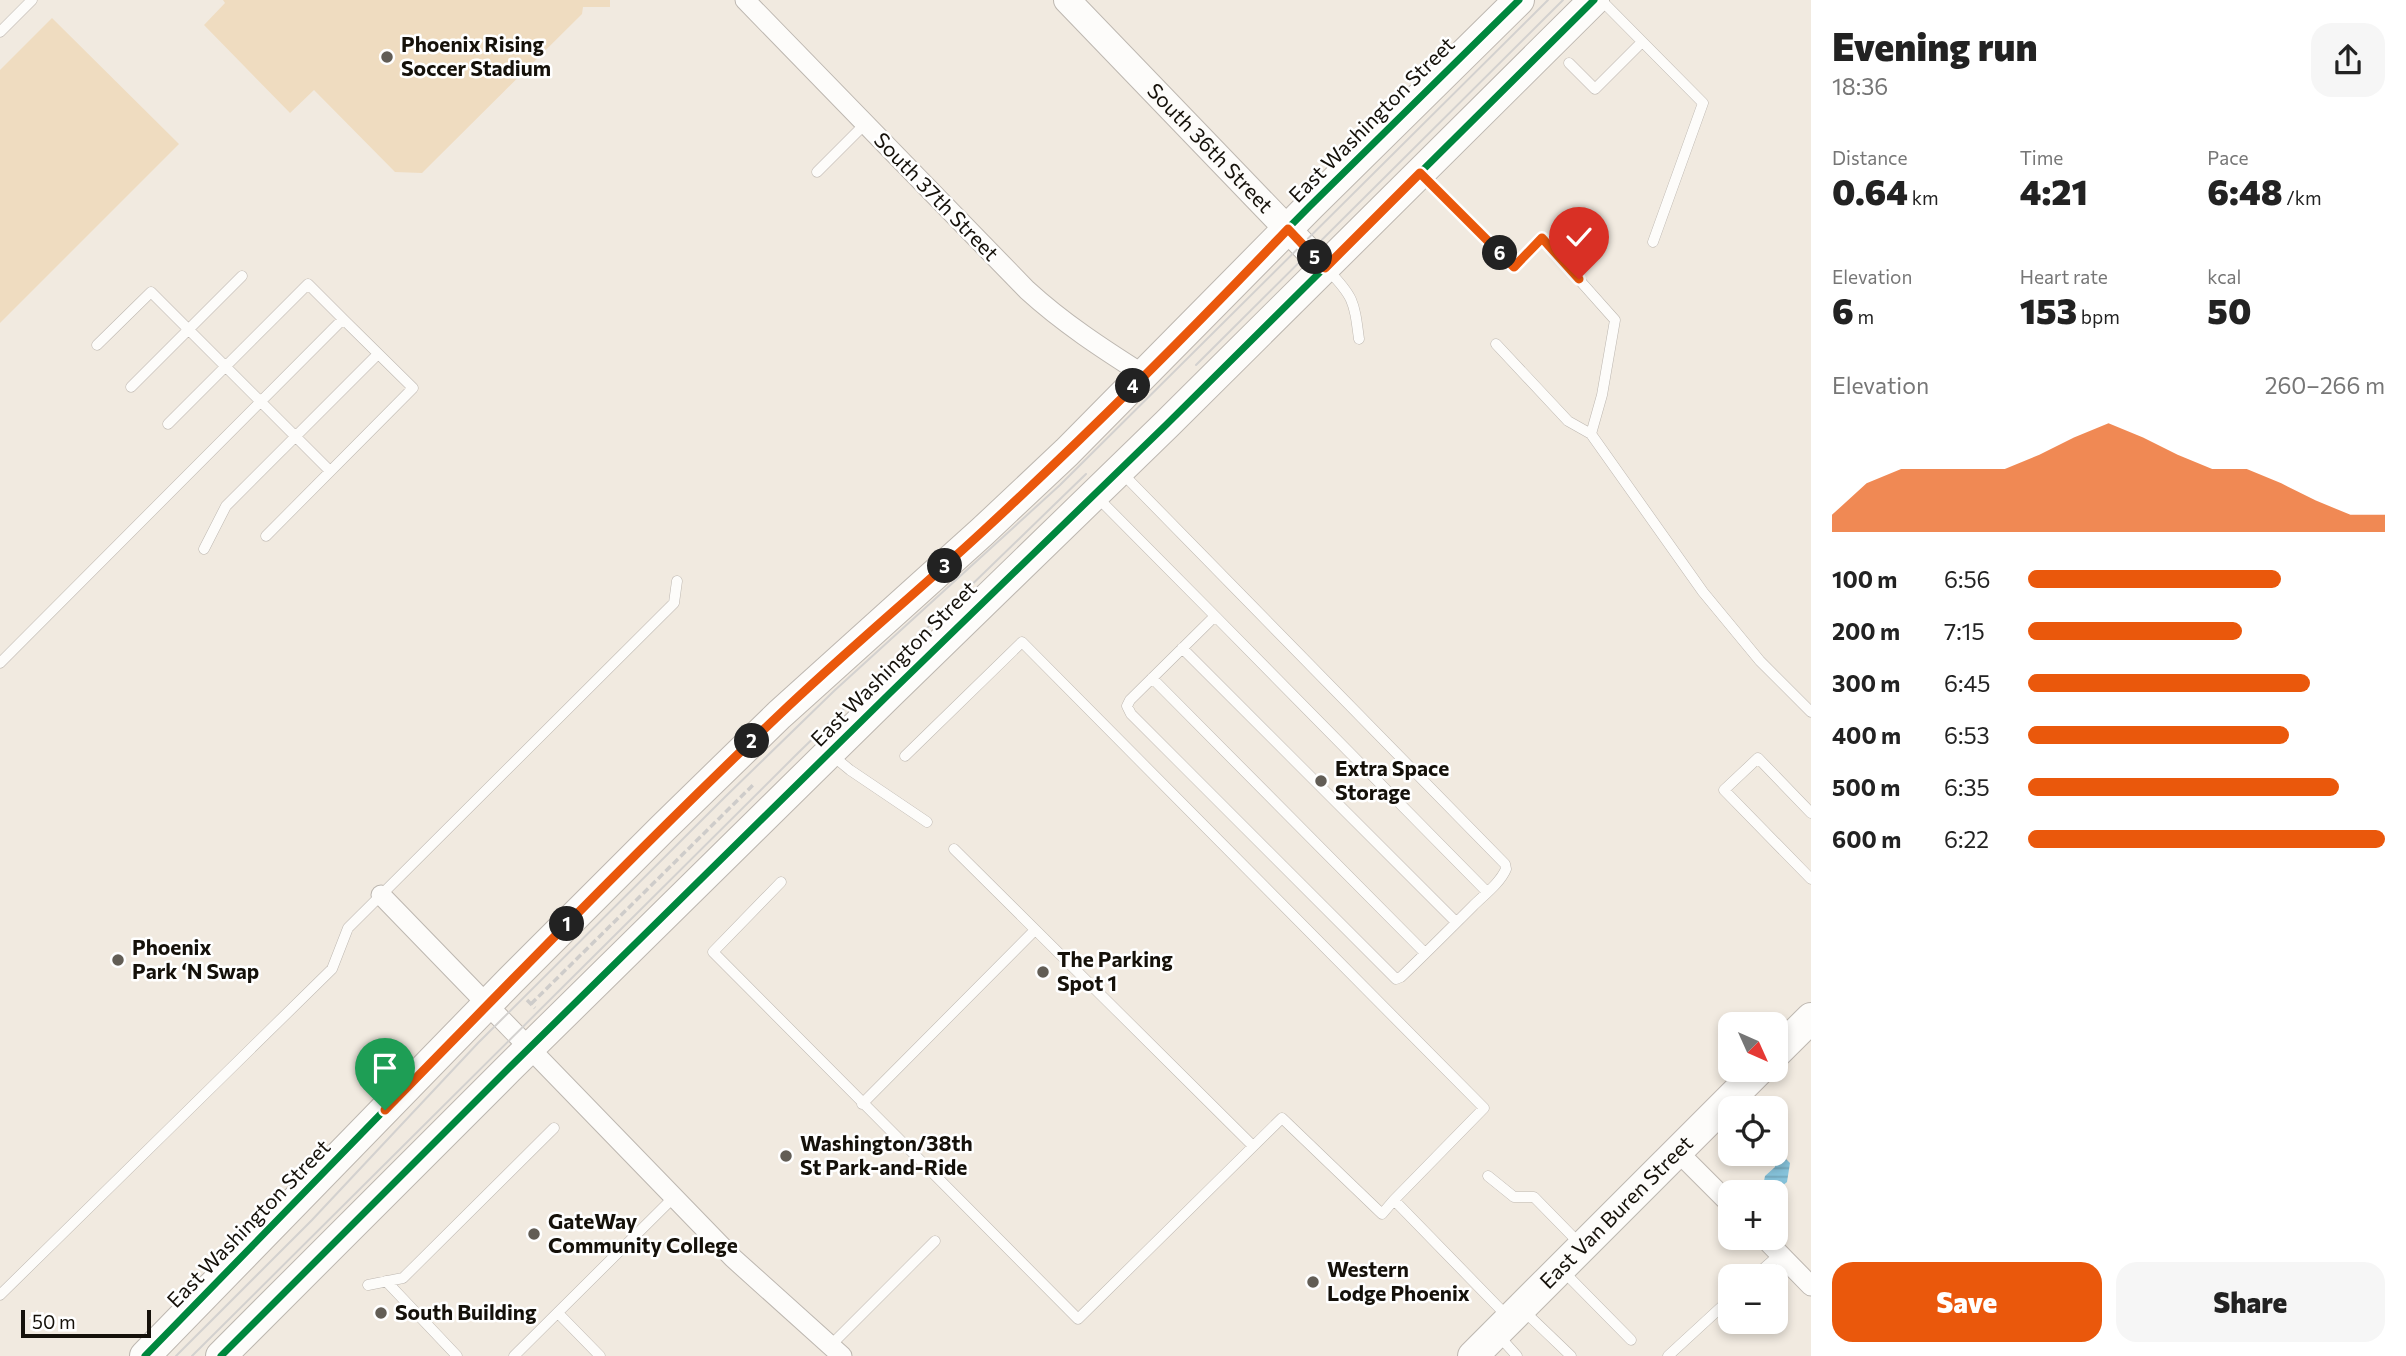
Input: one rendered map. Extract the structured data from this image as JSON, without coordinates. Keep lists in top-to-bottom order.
{
  "streets": {
    "main road": ["East Washington Street", "East Van Buren Street"],
    "street": ["South 36th Street", "South 37th Street"]
  },
  "crossings": [
    ["East Washington Street", "South 36th Street"],
    ["East Washington Street", "South 37th Street"]
  ],
  "places": [
    "Phoenix Rising Soccer Stadium",
    "Extra Space Storage",
    "Phoenix Park ‘N Swap",
    "The Parking Spot 1",
    "Washington/38th St Park-and-Ride",
    "GateWay Community College",
    "Western Lodge Phoenix",
    "South Building"
  ],
  "scale_bar": "50 m",
  "north": "bottom right",
  "page": {
    "heading": ["Evening run", "18:36"],
    "stats": [
      ["Distance", "0.64 km"],
      ["Time", "4:21"],
      ["Pace", "6:48 /km"],
      ["Elevation", "6 m"],
      ["Heart rate", "153 bpm"],
      ["kcal", "50"]
    ],
    "pins": [
      "6",
      "5",
      "4",
      "3",
      "2",
      "1"
    ],
    "chart": ["Elevation", "260–266 m"],
    "list": [
      {
        "name": "100 m",
        "note": "6:56"
      },
      {
        "name": "200 m",
        "note": "7:15"
      },
      {
        "name": "300 m",
        "note": "6:45"
      },
      {
        "name": "400 m",
        "note": "6:53"
      },
      {
        "name": "500 m",
        "note": "6:35"
      },
      {
        "name": "600 m",
        "note": "6:22"
      }
    ],
    "map_buttons": ["+", "−"],
    "buttons": ["Save", "Share"],
    "scale": "50 m"
  }
}
